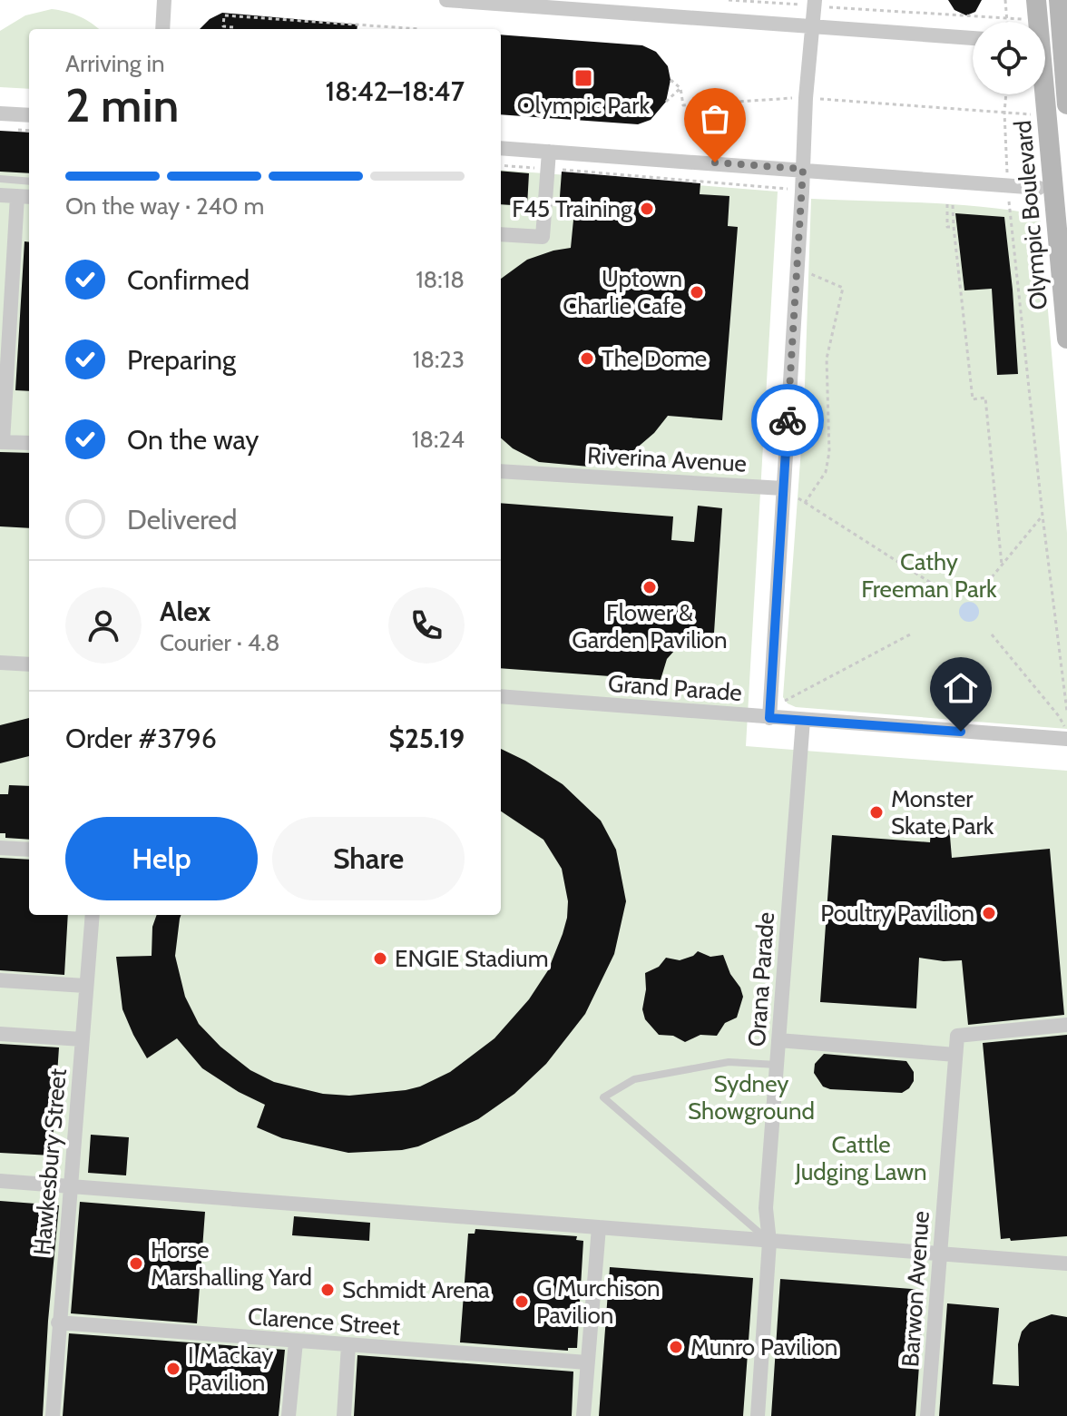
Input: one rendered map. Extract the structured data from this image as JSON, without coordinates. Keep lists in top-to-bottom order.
{
  "streets": {
    "street": [
      "Olympic Boulevard",
      "Riverina Avenue",
      "Grand Parade",
      "Orana Parade",
      "Hawkesbury Street",
      "Barwon Avenue",
      "Clarence Street"
    ]
  },
  "crossings": [
    ["Grand Parade", "Orana Parade"],
    ["Hawkesbury Street", "Clarence Street"]
  ],
  "parks": ["Cathy Freeman Park", "Sydney Showground", "Cattle Judging Lawn"],
  "places": {
    "transit": ["Olympic Park"],
    "other": [
      "F45 Training",
      "Uptown Charlie Cafe",
      "The Dome",
      "Flower & Garden Pavilion",
      "Monster Skate Park",
      "Poultry Pavilion",
      "ENGIE Stadium",
      "Horse Marshalling Yard",
      "Schmidt Arena",
      "G Murchison Pavilion",
      "Munro Pavilion",
      "I Mackay Pavilion"
    ]
  },
  "page": {
    "heading": ["2 min", "Arriving in", "18:42–18:47"],
    "panel": [
      "Alex",
      "Courier · 4.8",
      "Order #3796",
      "$25.19"
    ],
    "bar": "On the way · 240 m",
    "list": [
      ["Confirmed", "18:18"],
      ["Preparing", "18:23"],
      ["On the way", "18:24"],
      "Delivered"
    ],
    "buttons": ["Help", "Share"]
  }
}
